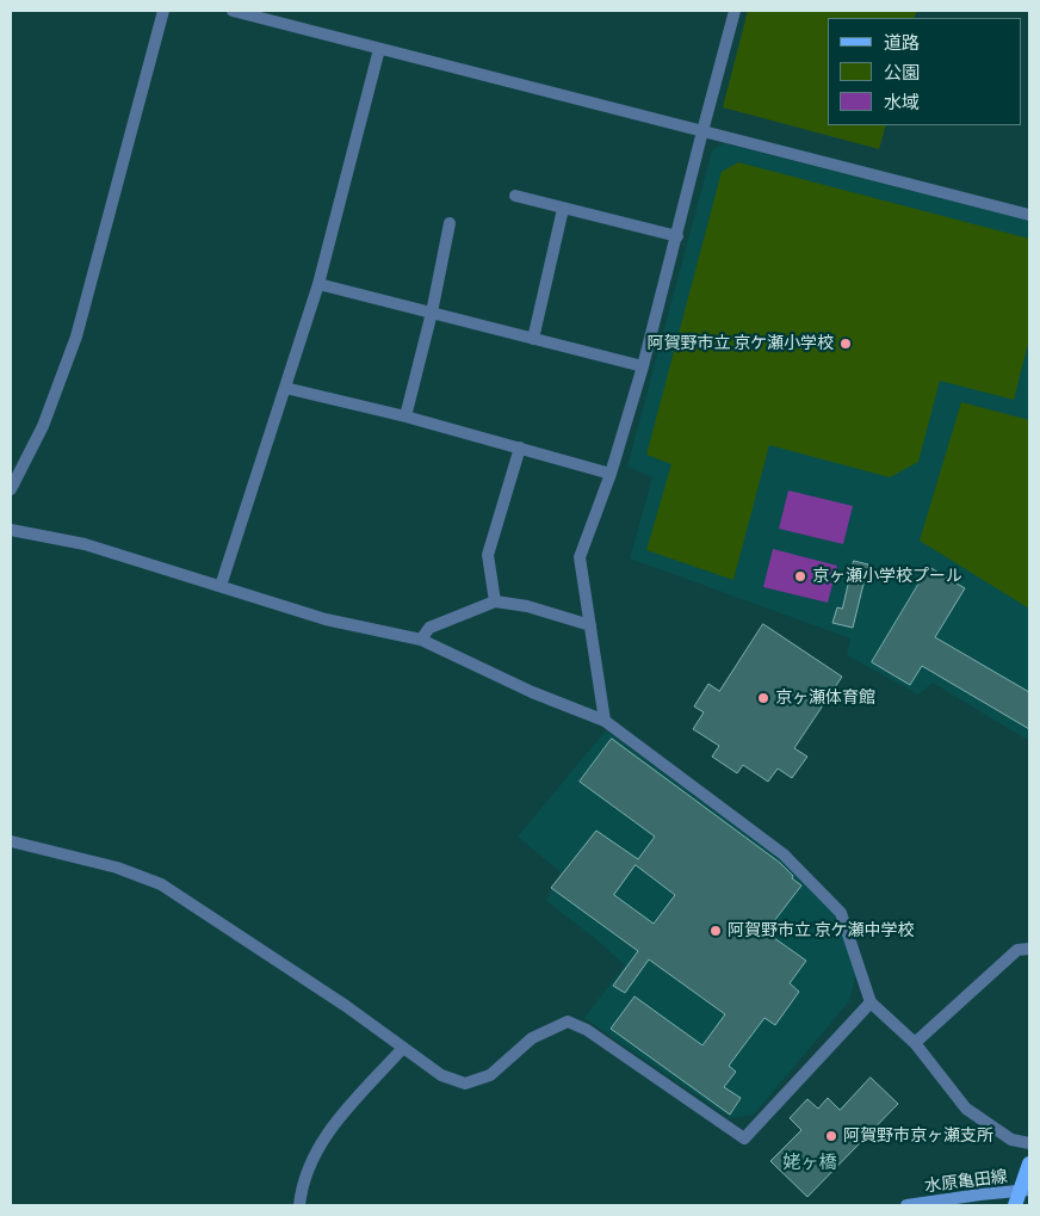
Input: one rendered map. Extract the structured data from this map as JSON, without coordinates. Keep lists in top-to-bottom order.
{
  "streets": {
    "main road": ["水原亀田線"]
  },
  "districts": ["姥ヶ橋"],
  "places": [
    "阿賀野市立 京ケ瀬小学校",
    "京ヶ瀬小学校プール",
    "京ヶ瀬体育館",
    "阿賀野市立 京ケ瀬中学校",
    "阿賀野市京ヶ瀬支所"
  ],
  "legend": ["道路", "公園", "水域"]
}
